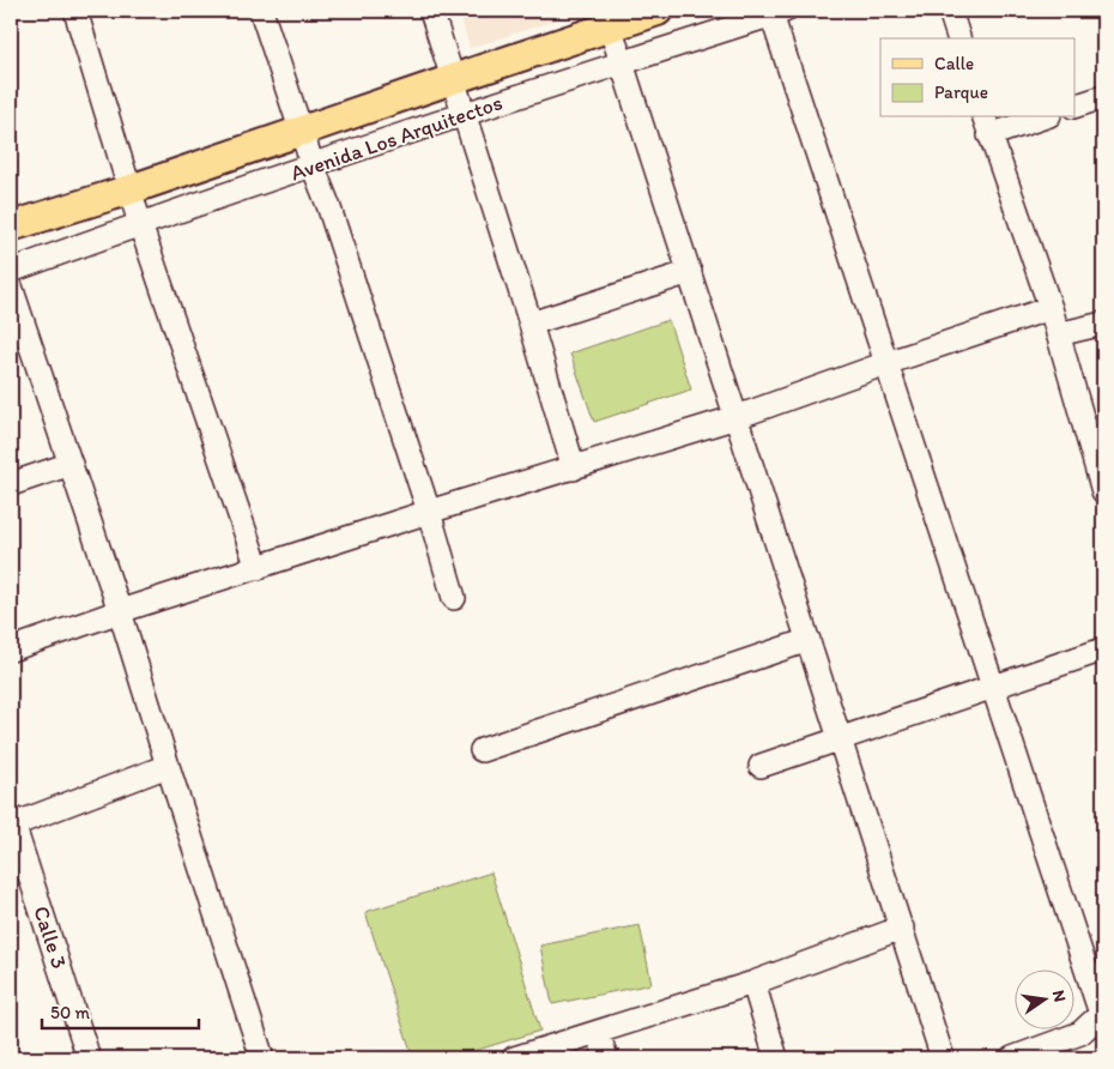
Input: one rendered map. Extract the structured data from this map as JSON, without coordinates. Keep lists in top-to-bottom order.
{
  "streets": {
    "main road": ["Avenida Los Arquitectos"],
    "street": ["Calle 3"]
  },
  "legend": ["Calle", "Parque"],
  "scale_bar": "50 m",
  "north": "right"
}
